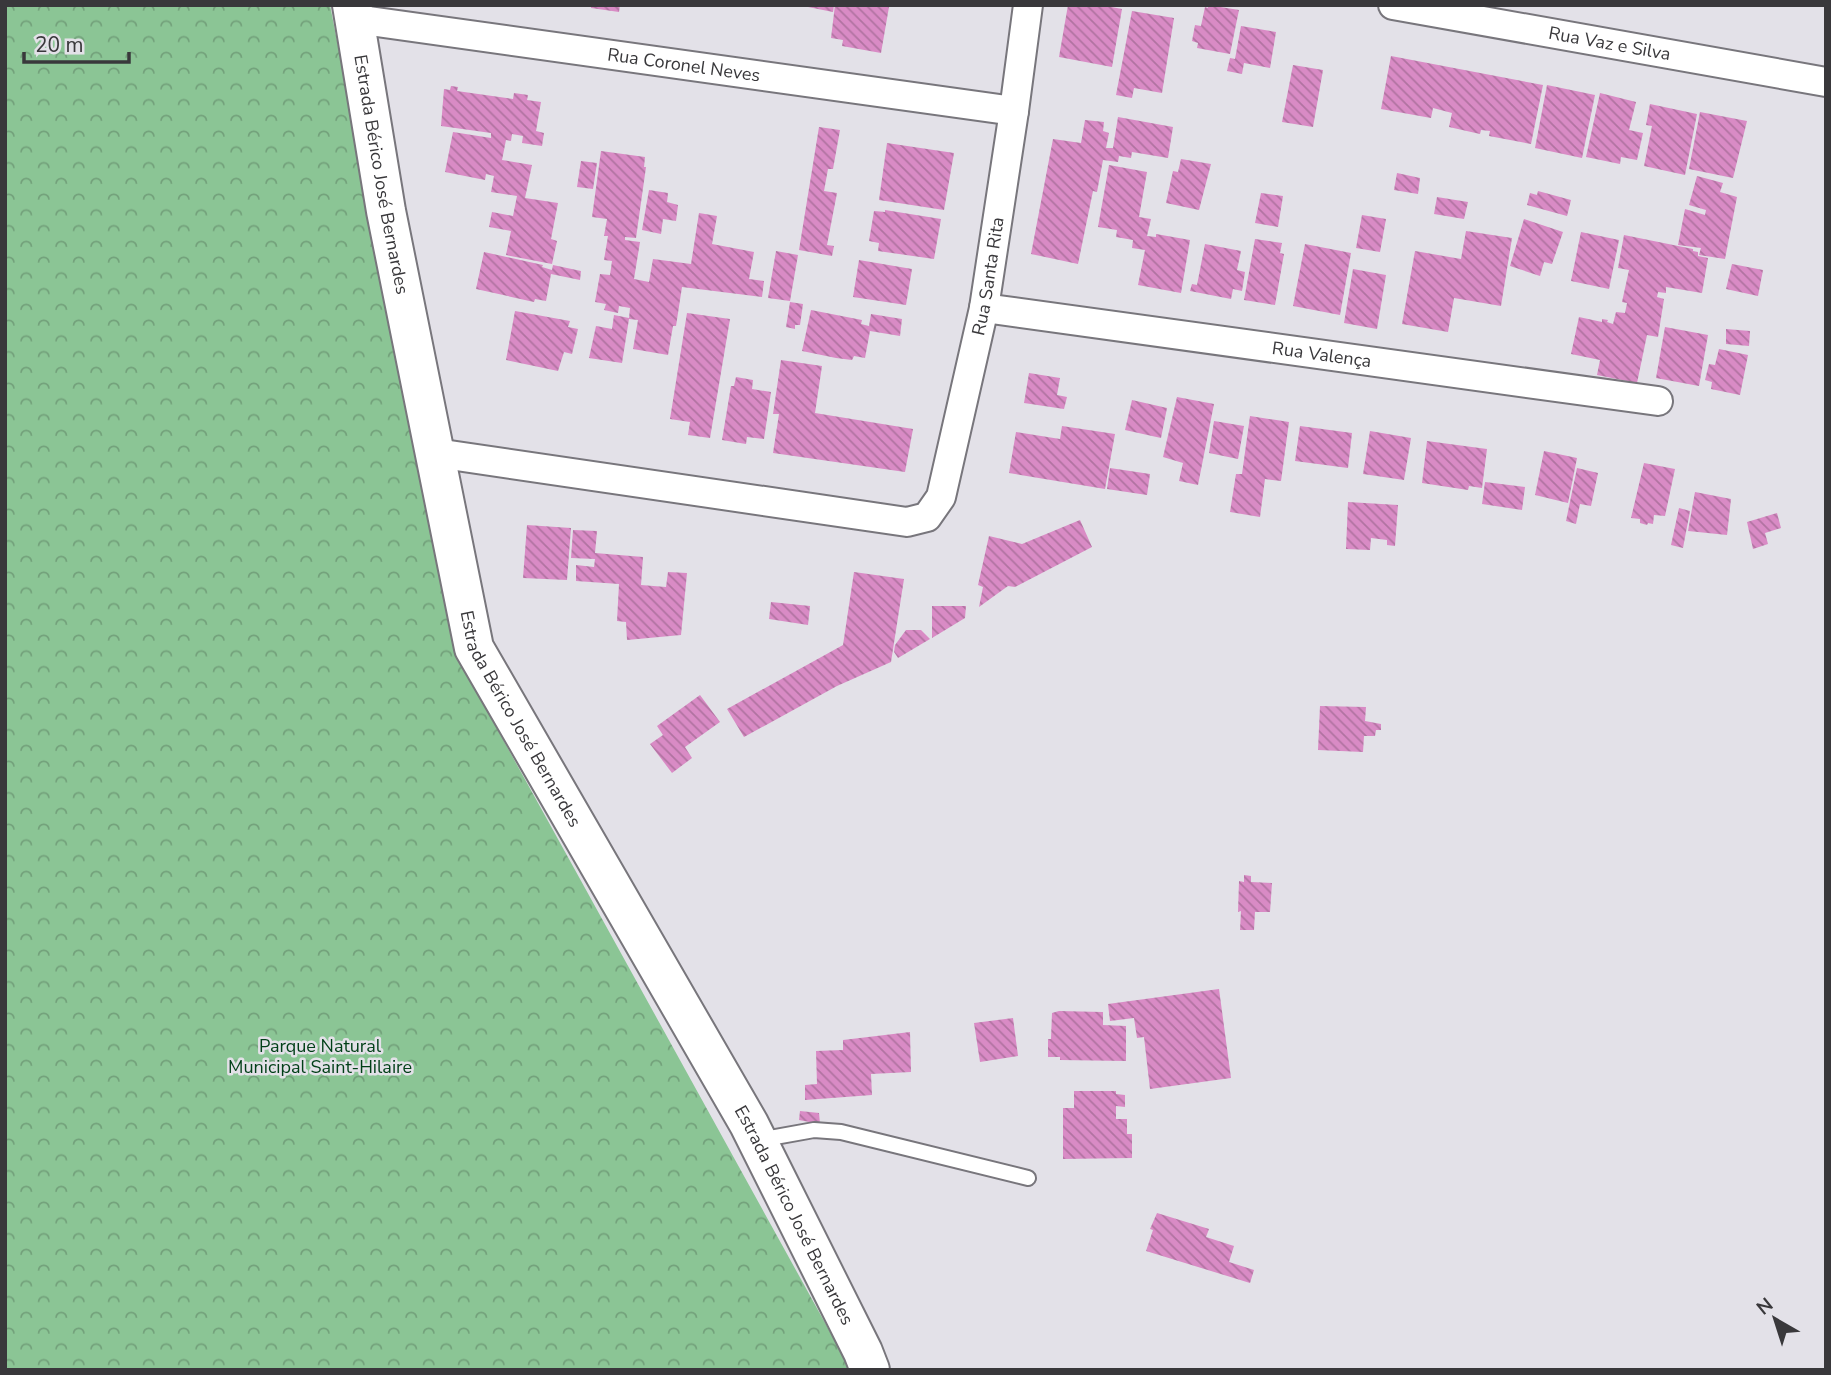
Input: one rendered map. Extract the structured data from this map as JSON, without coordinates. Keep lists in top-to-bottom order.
{
  "streets": {
    "main road": ["Estrada Bérico José Bernardes"],
    "street": [
      "Rua Vaz e Silva",
      "Rua Coronel Neves",
      "Rua Santa Rita",
      "Rua Valença"
    ]
  },
  "crossings": [
    ["Rua Coronel Neves", "Estrada Bérico José Bernardes"],
    ["Rua Coronel Neves", "Rua Santa Rita"],
    ["Estrada Bérico José Bernardes", "Rua Santa Rita"],
    ["Rua Santa Rita", "Rua Valença"]
  ],
  "parks": ["Parque Natural Municipal Saint-Hilaire"],
  "scale_bar": "20 m",
  "north": "top left"
}
